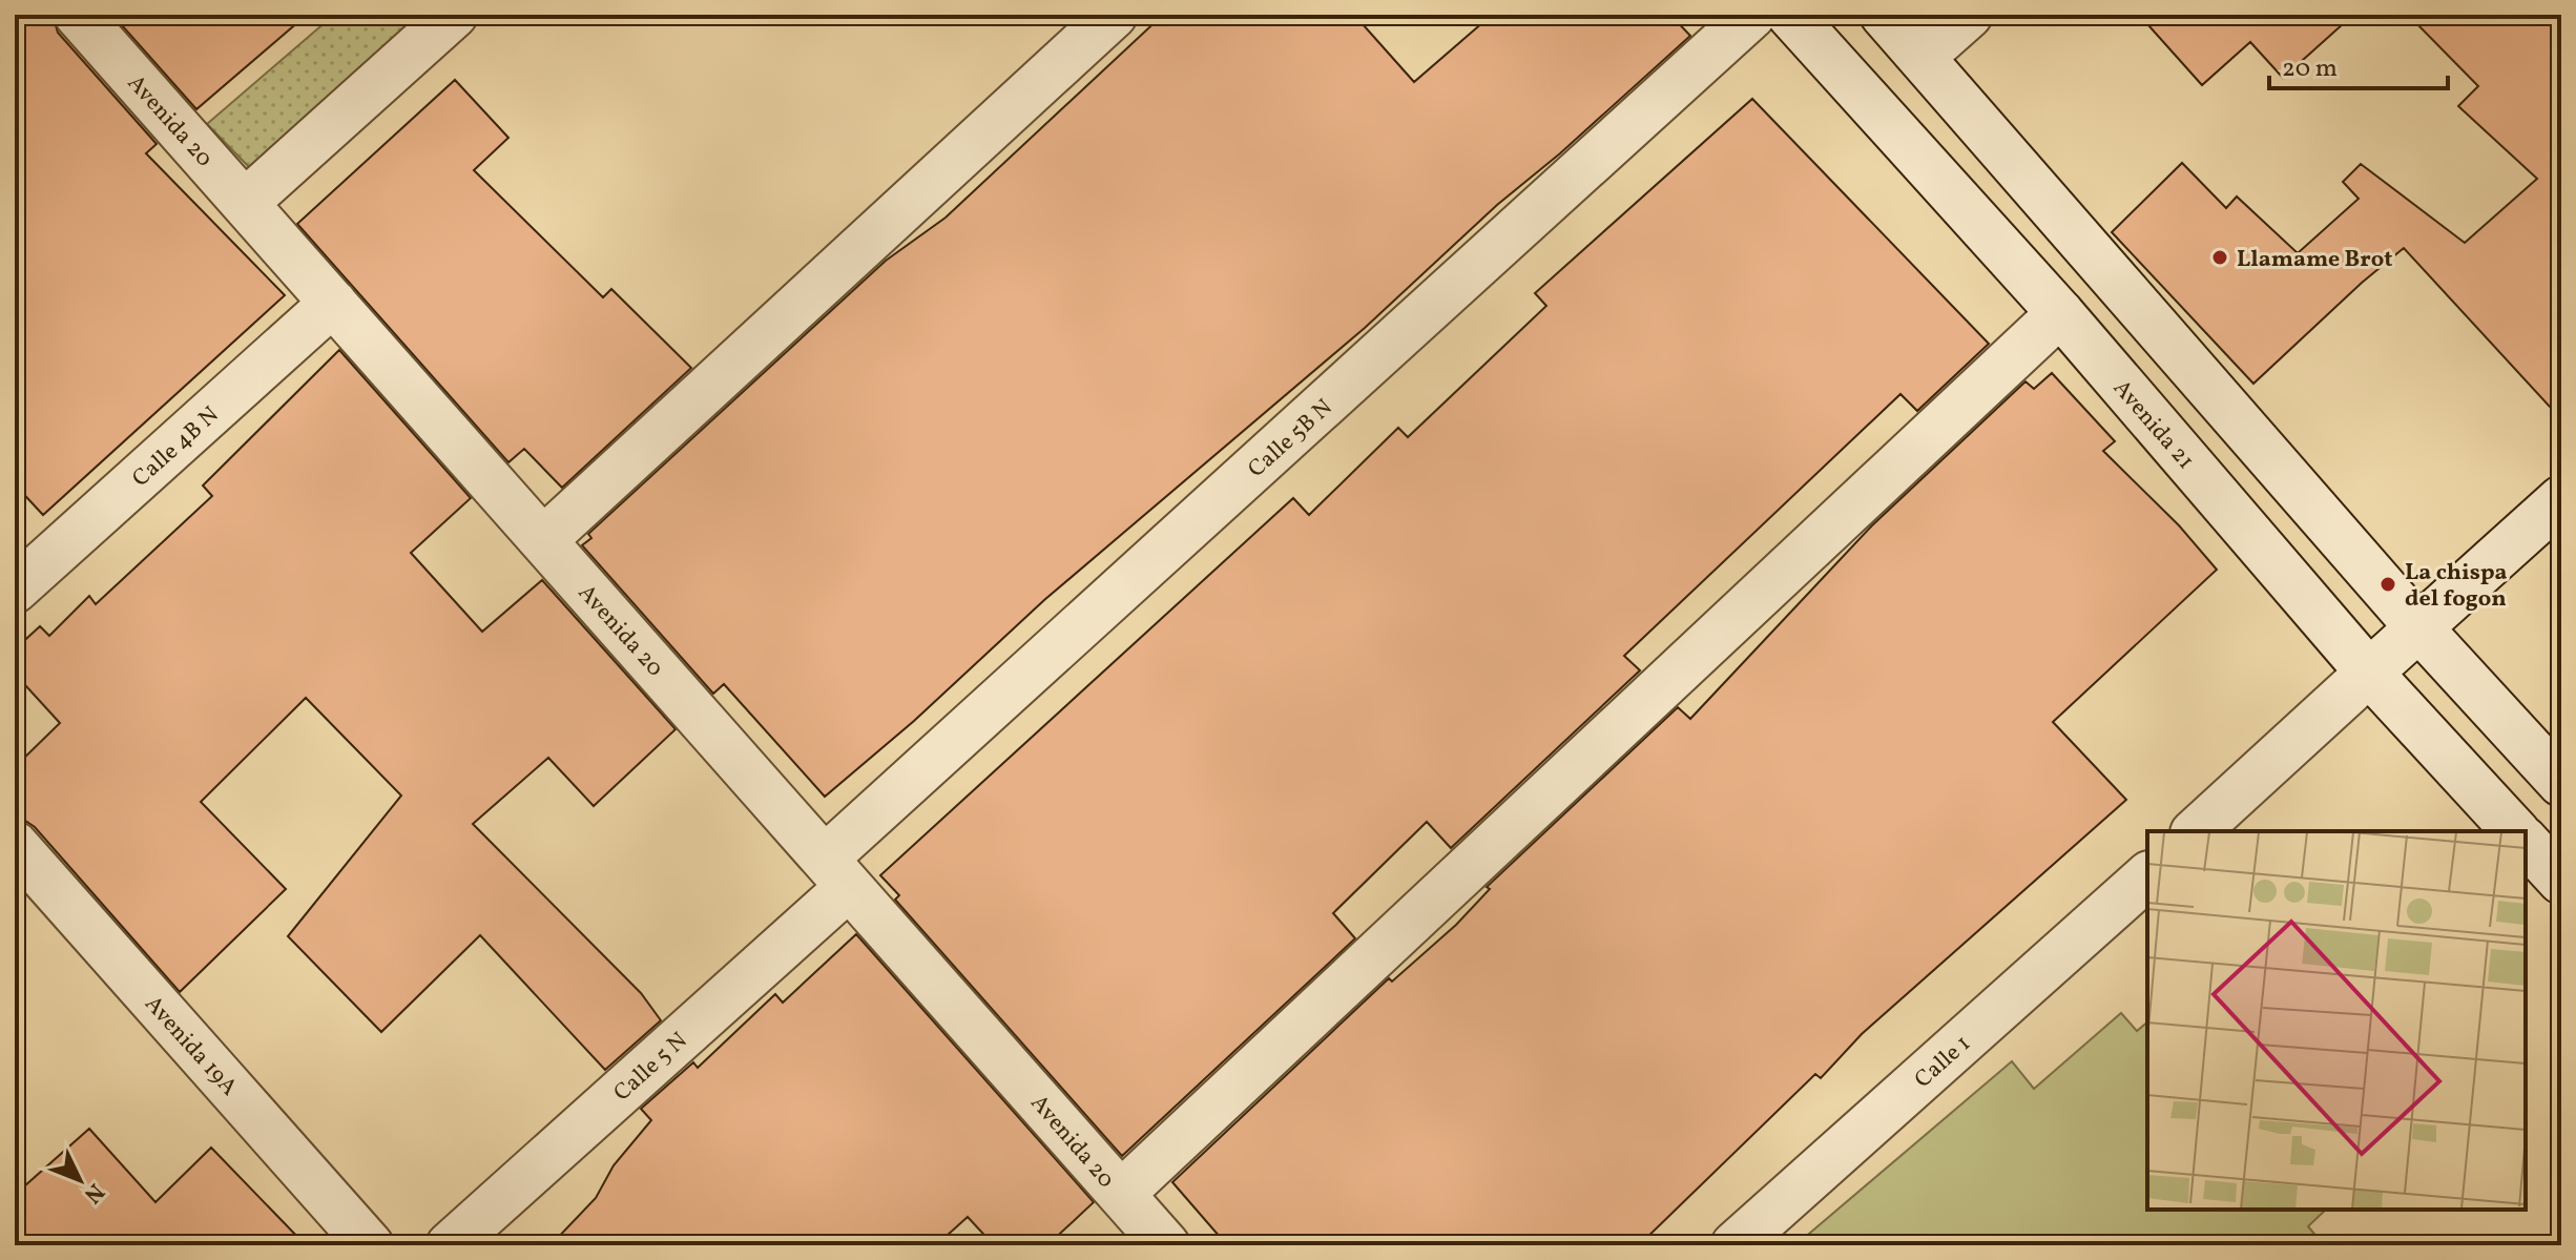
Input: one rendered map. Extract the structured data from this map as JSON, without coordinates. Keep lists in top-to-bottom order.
{
  "streets": {
    "street": [
      "Avenida 20",
      "Avenida 21",
      "Calle 5B N",
      "Calle 4B N",
      "Avenida 19A",
      "Calle 1",
      "Calle 5 N"
    ]
  },
  "crossings": [
    ["Avenida 20", "Calle 5B N"],
    ["Avenida 20", "Calle 4B N"],
    ["Avenida 20", "Calle 5 N"],
    ["Calle 5B N", "Calle 5 N"]
  ],
  "places": ["Llamame Brot", "La chispa del fogon"],
  "scale_bar": "20 m",
  "north": "bottom right"
}
